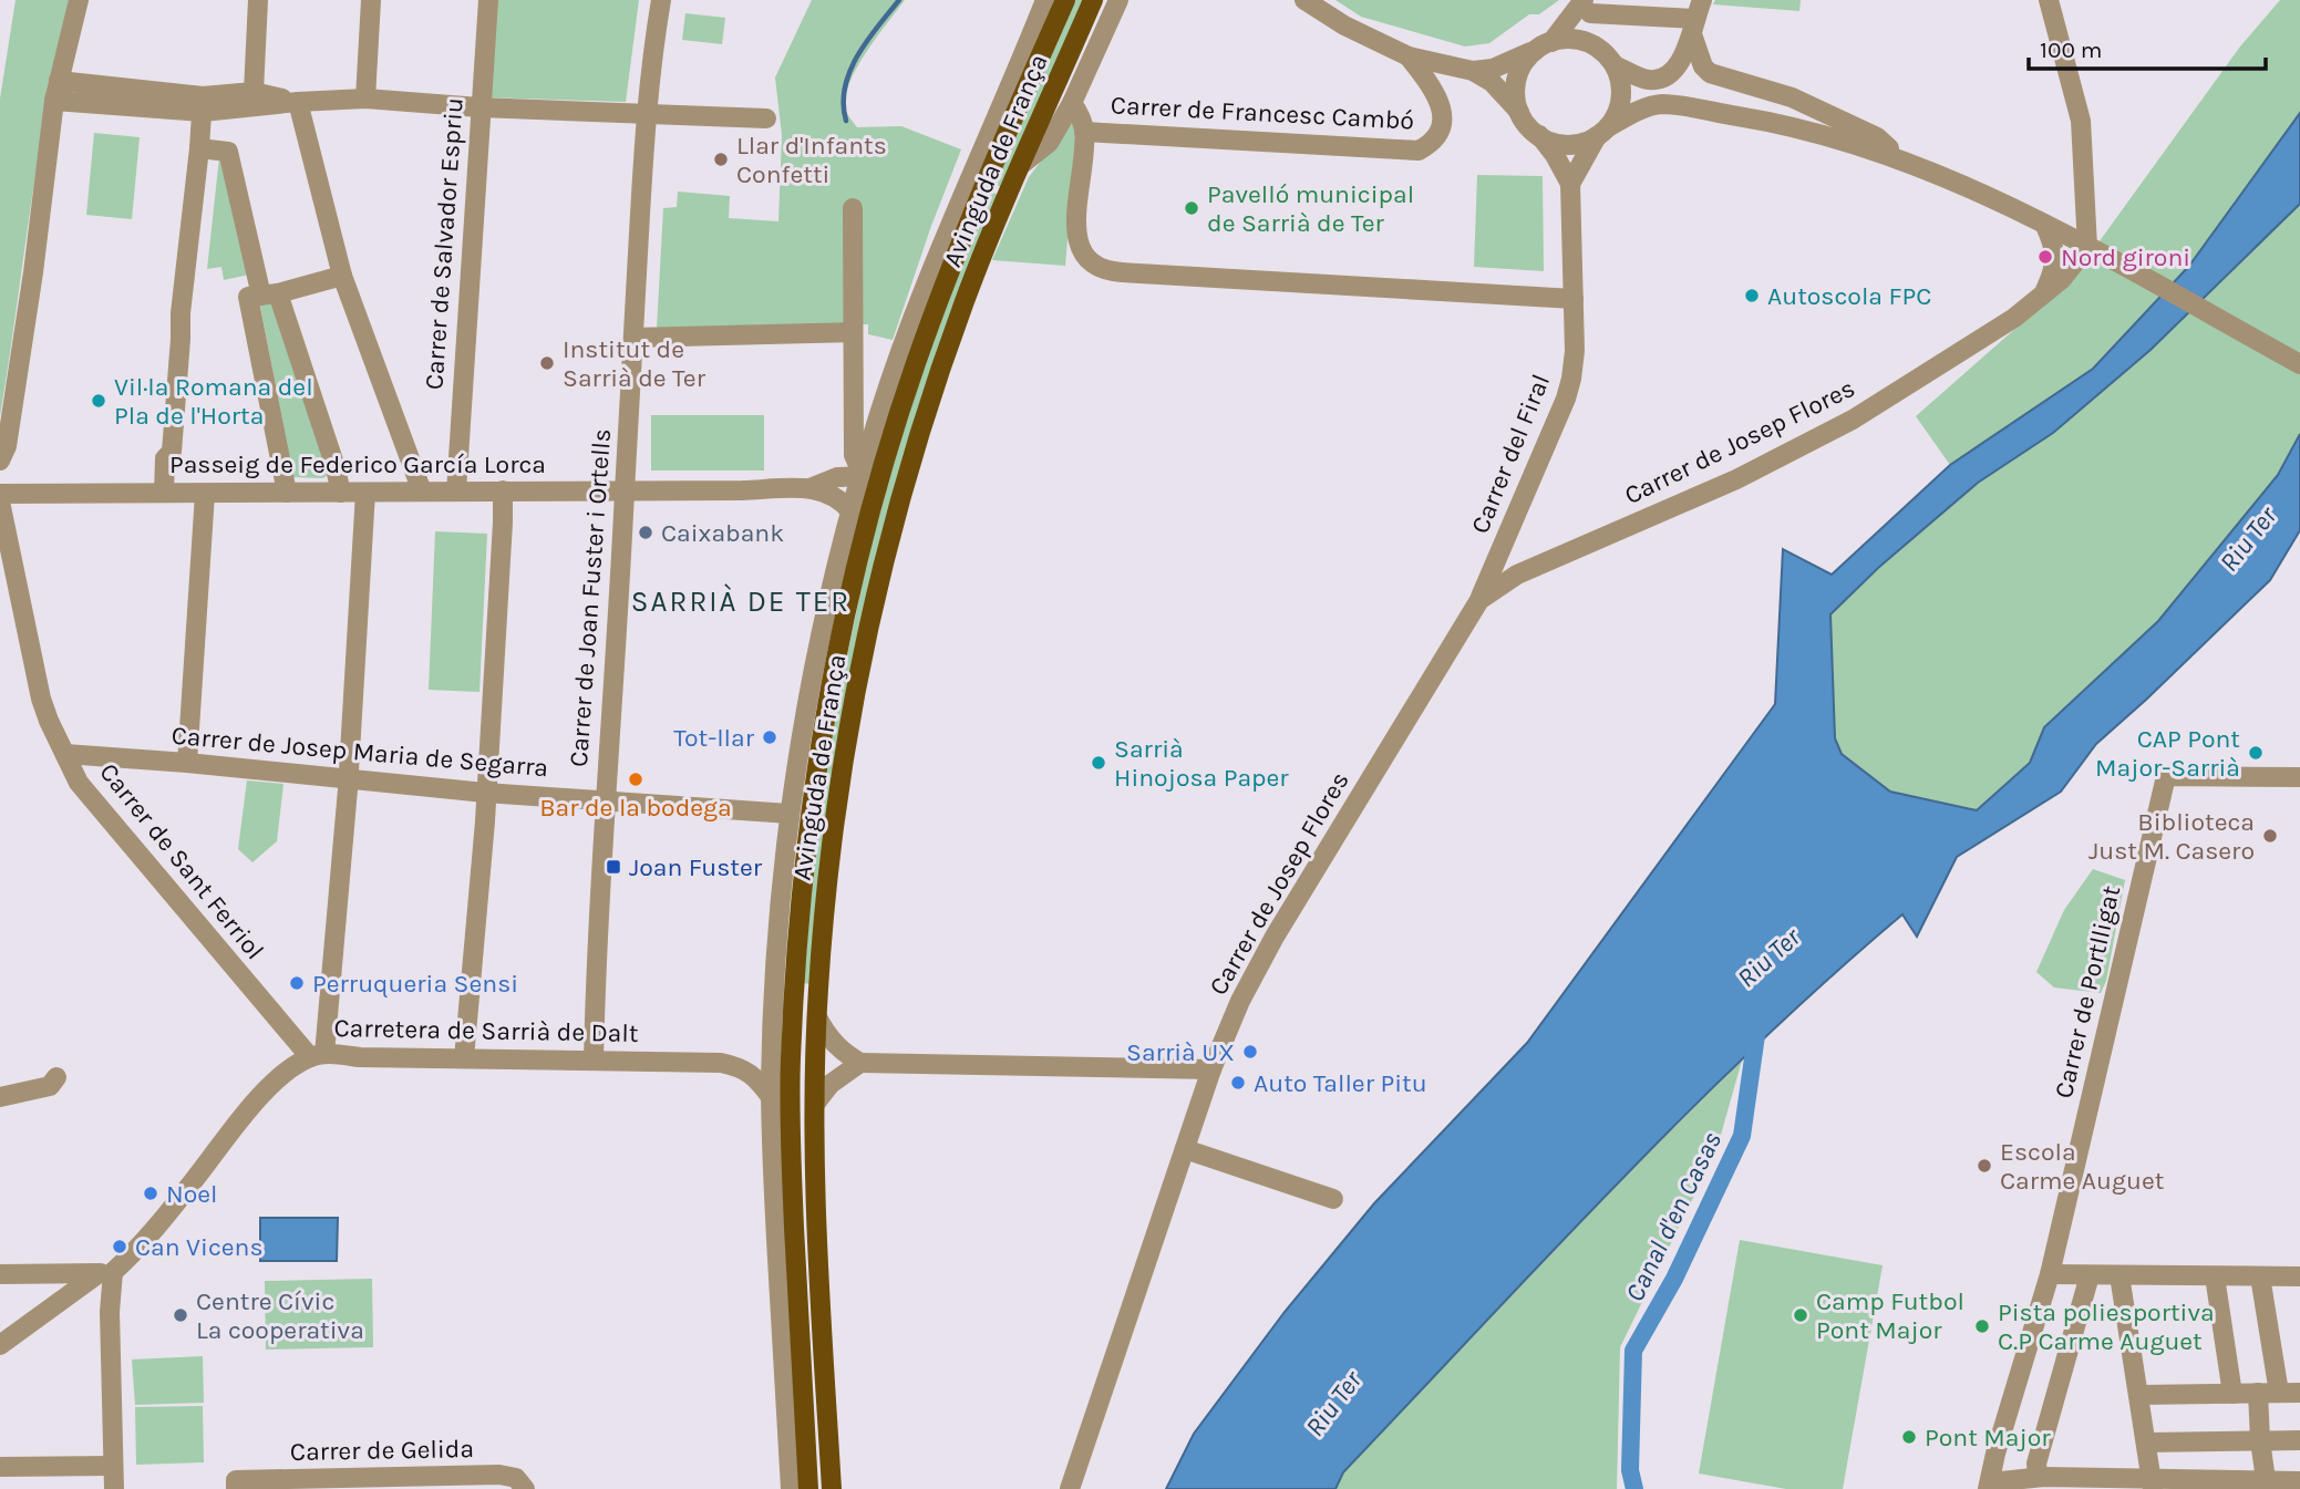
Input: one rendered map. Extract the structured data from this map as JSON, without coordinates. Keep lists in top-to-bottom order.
{
  "streets": {
    "main road": ["Avinguda de França"],
    "street": [
      "Carrer de Francesc Cambó",
      "Carrer de Salvador Espriu",
      "Carrer de Josep Flores",
      "Carrer del Firal",
      "Passeig de Federico García Lorca",
      "Carrer de Joan Fuster i Ortells",
      "Carrer de Josep Maria de Segarra",
      "Carrer de Sant Ferriol",
      "Carrer de Portlligat",
      "Carretera de Sarrià de Dalt",
      "Carrer de Gelida"
    ]
  },
  "crossings": [
    ["Avinguda de França", "Passeig de Federico García Lorca"],
    ["Avinguda de França", "Carrer de Josep Maria de Segarra"],
    ["Avinguda de França", "Carretera de Sarrià de Dalt"],
    ["Carrer de Salvador Espriu", "Passeig de Federico García Lorca"],
    ["Carrer de Josep Flores", "Carrer del Firal"],
    ["Passeig de Federico García Lorca", "Carrer de Joan Fuster i Ortells"],
    ["Carrer de Joan Fuster i Ortells", "Carrer de Josep Maria de Segarra"],
    ["Carrer de Joan Fuster i Ortells", "Carretera de Sarrià de Dalt"],
    ["Carrer de Josep Maria de Segarra", "Carrer de Sant Ferriol"],
    ["Carrer de Sant Ferriol", "Carretera de Sarrià de Dalt"]
  ],
  "districts": ["SARRIÀ DE TER"],
  "water": ["Riu Ter", "Canal d'en Casas"],
  "places": {
    "other": [
      "Llar d'Infants Confetti",
      "Pavelló municipal de Sarrià de Ter",
      "Nord gironi",
      "Autoscola FPC",
      "Institut de Sarrià de Ter",
      "Vil·la Romana del Pla de l'Horta",
      "Caixabank",
      "Tot-llar",
      "CAP Pont Major-Sarrià",
      "Sarrià Hinojosa Paper",
      "Bar de la bodega",
      "Biblioteca Just M. Casero",
      "Perruqueria Sensi",
      "Sarrià UX",
      "Auto Taller Pitu",
      "Escola Carme Auguet",
      "Noel",
      "Can Vicens",
      "Centre Cívic La cooperativa",
      "Camp Futbol Pont Major",
      "Pista poliesportiva C.P Carme Auguet",
      "Pont Major"
    ],
    "transit": ["Joan Fuster"]
  },
  "scale_bar": "100 m"
}
